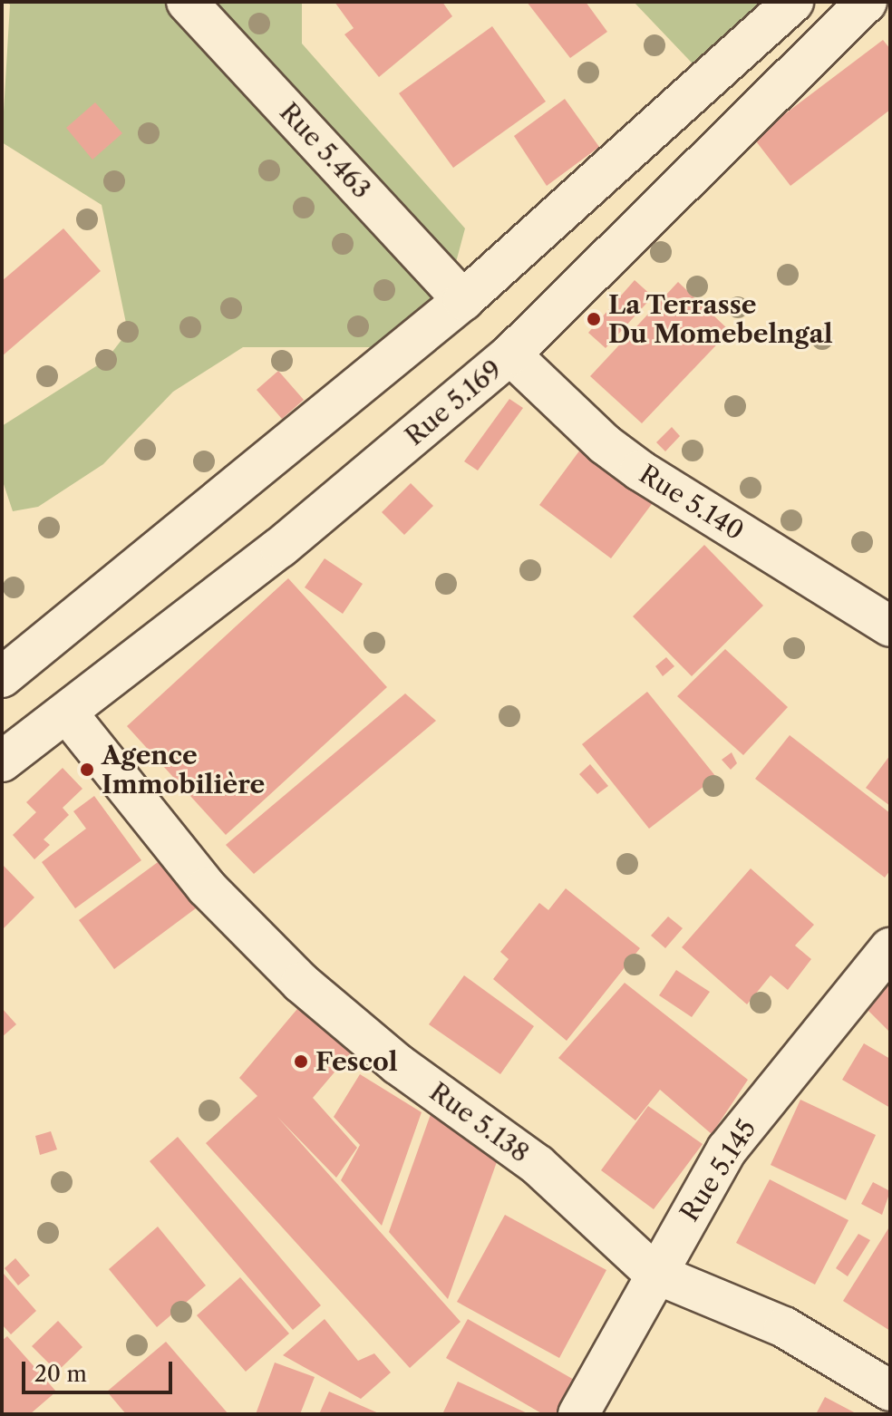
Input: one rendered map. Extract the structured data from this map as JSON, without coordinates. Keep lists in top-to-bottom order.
{
  "streets": {
    "street": [
      "Rue 5.463",
      "Rue 5.169",
      "Rue 5.140",
      "Rue 5.138",
      "Rue 5.145"
    ]
  },
  "crossings": [
    ["Rue 5.169", "Rue 5.140"],
    ["Rue 5.169", "Rue 5.138"],
    ["Rue 5.138", "Rue 5.145"]
  ],
  "places": ["La Terrasse Du Momebelngal", "Agence Immobilière", "Fescol"],
  "scale_bar": "20 m"
}
